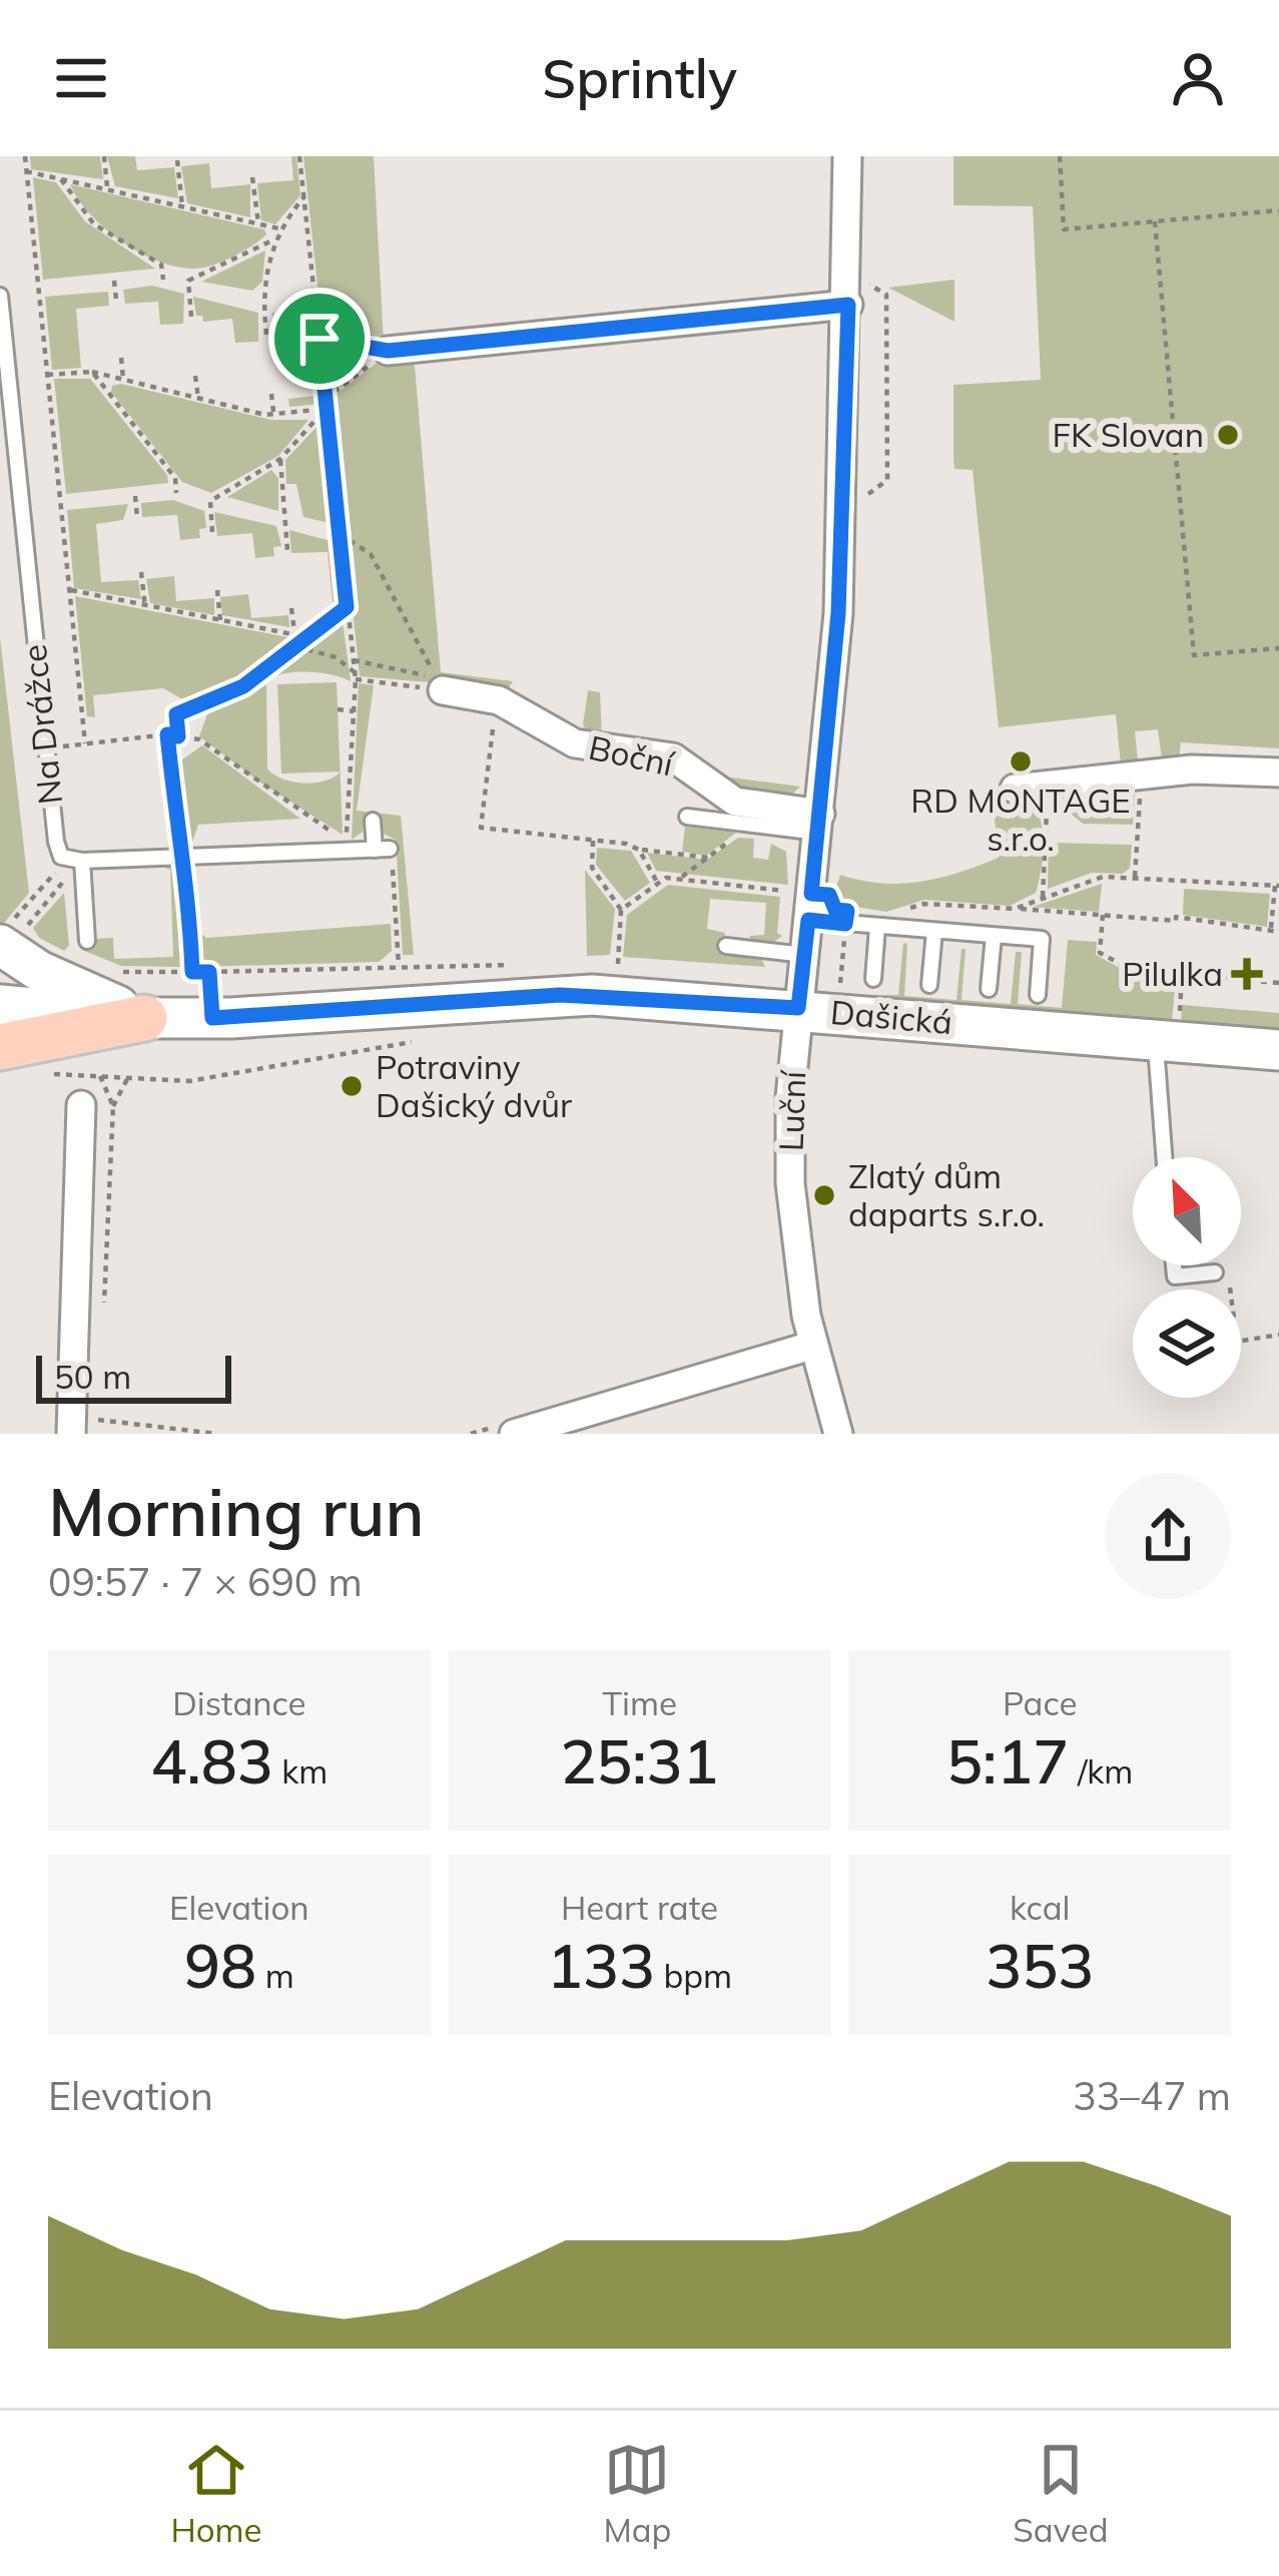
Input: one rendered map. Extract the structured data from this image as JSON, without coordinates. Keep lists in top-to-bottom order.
{
  "streets": {
    "main road": ["Dašická"],
    "street": ["Boční", "Luční"],
    "lane": ["Na Drážce"]
  },
  "crossings": [
    ["Boční", "Luční"],
    ["Dašická", "Luční"]
  ],
  "places": {
    "other": [
      "FK Slovan",
      "RD MONTAGE s.r.o.",
      "Potraviny Dašický dvůr",
      "Zlatý dům daparts s.r.o."
    ],
    "health": ["Pilulka"]
  },
  "scale_bar": "50 m",
  "north": "top left",
  "page": {
    "header": "Sprintly",
    "scale": "50 m",
    "heading": ["Morning run", "09:57 · 7 × 690 m"],
    "stats": [
      ["Distance", "4.83 km"],
      ["Time", "25:31"],
      ["Pace", "5:17 /km"],
      ["Elevation", "98 m"],
      ["Heart rate", "133 bpm"],
      ["kcal", "353"]
    ],
    "chart": ["Elevation", "33–47 m"],
    "tabs": ["Home", "Map", "Saved"]
  }
}
